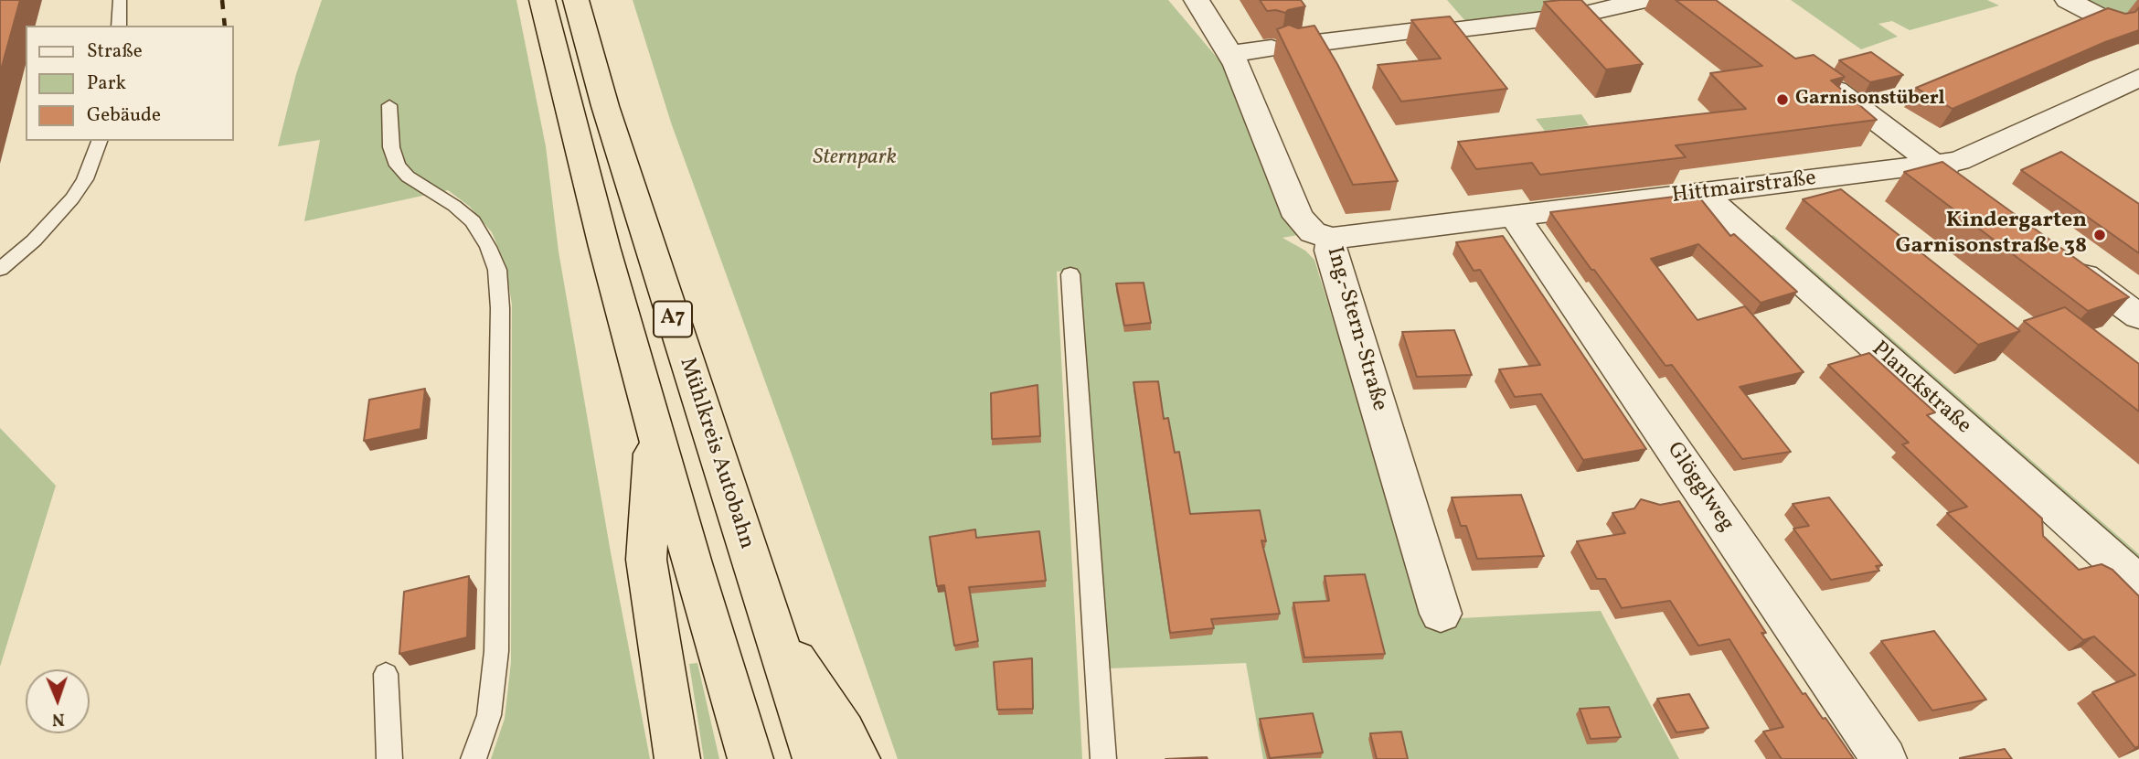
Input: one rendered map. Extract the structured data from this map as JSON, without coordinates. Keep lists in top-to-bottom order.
{
  "streets": {
    "highway": ["A7", "Mühlkreis Autobahn"],
    "street": [
      "Hittmairstraße",
      "Ing.-Stern-Straße",
      "Planckstraße",
      "Glögglweg"
    ]
  },
  "crossings": [
    ["Hittmairstraße", "Ing.-Stern-Straße"],
    ["Hittmairstraße", "Planckstraße"],
    ["Hittmairstraße", "Glögglweg"]
  ],
  "parks": ["Sternpark"],
  "places": ["Garnisonstüberl", "Kindergarten Garnisonstraße 38"],
  "legend": ["Straße", "Park", "Gebäude"],
  "north": "bottom"
}
